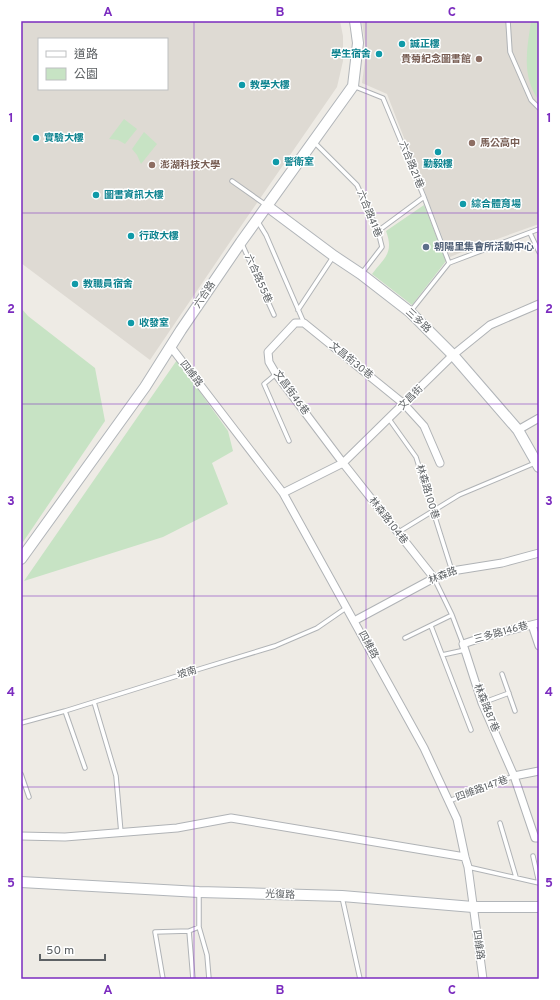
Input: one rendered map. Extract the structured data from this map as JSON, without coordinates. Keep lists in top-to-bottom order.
{
  "streets": {
    "street": [
      "六合路",
      "三多路",
      "文昌街30巷",
      "四維路",
      "文昌街46巷",
      "文昌街",
      "林森路104巷",
      "林森路",
      "三多路146巷",
      "林森路87巷",
      "光復路"
    ],
    "lane": [
      "六合路21巷",
      "六合路41巷",
      "六合路55巷",
      "林森路100巷",
      "坡南",
      "四維路147巷"
    ]
  },
  "crossings": [
    ["六合路21巷", "六合路"],
    ["六合路41巷", "六合路"],
    ["六合路41巷", "三多路"],
    ["六合路55巷", "六合路"],
    ["六合路", "三多路"],
    ["六合路", "四維路"],
    ["三多路", "文昌街"],
    ["文昌街30巷", "文昌街46巷"],
    ["文昌街30巷", "文昌街"],
    ["四維路", "文昌街"],
    ["四維路", "林森路"],
    ["四維路", "坡南"],
    ["四維路", "四維路147巷"],
    ["四維路", "光復路"],
    ["文昌街46巷", "文昌街"],
    ["文昌街46巷", "林森路104巷"],
    ["文昌街", "林森路100巷"],
    ["文昌街", "林森路104巷"],
    ["林森路100巷", "林森路"],
    ["林森路104巷", "林森路"],
    ["林森路104巷", "林森路87巷"],
    ["林森路", "林森路87巷"],
    ["三多路146巷", "林森路87巷"],
    ["林森路87巷", "四維路147巷"]
  ],
  "places": [
    "誠正樓",
    "學生宿舍",
    "貴菊紀念圖書館",
    "教學大樓",
    "實驗大樓",
    "馬公高中",
    "勤毅樓",
    "警衛室",
    "澎湖科技大學",
    "圖書資訊大樓",
    "綜合體育場",
    "行政大樓",
    "朝陽里集會所活動中心",
    "教職員宿舍",
    "收發室"
  ],
  "legend": ["道路", "公園"],
  "scale_bar": "50 m",
  "grid": {
    "columns": ["A", "B", "C"],
    "rows": [
      "1",
      "2",
      "3",
      "4",
      "5"
    ]
  }
}
